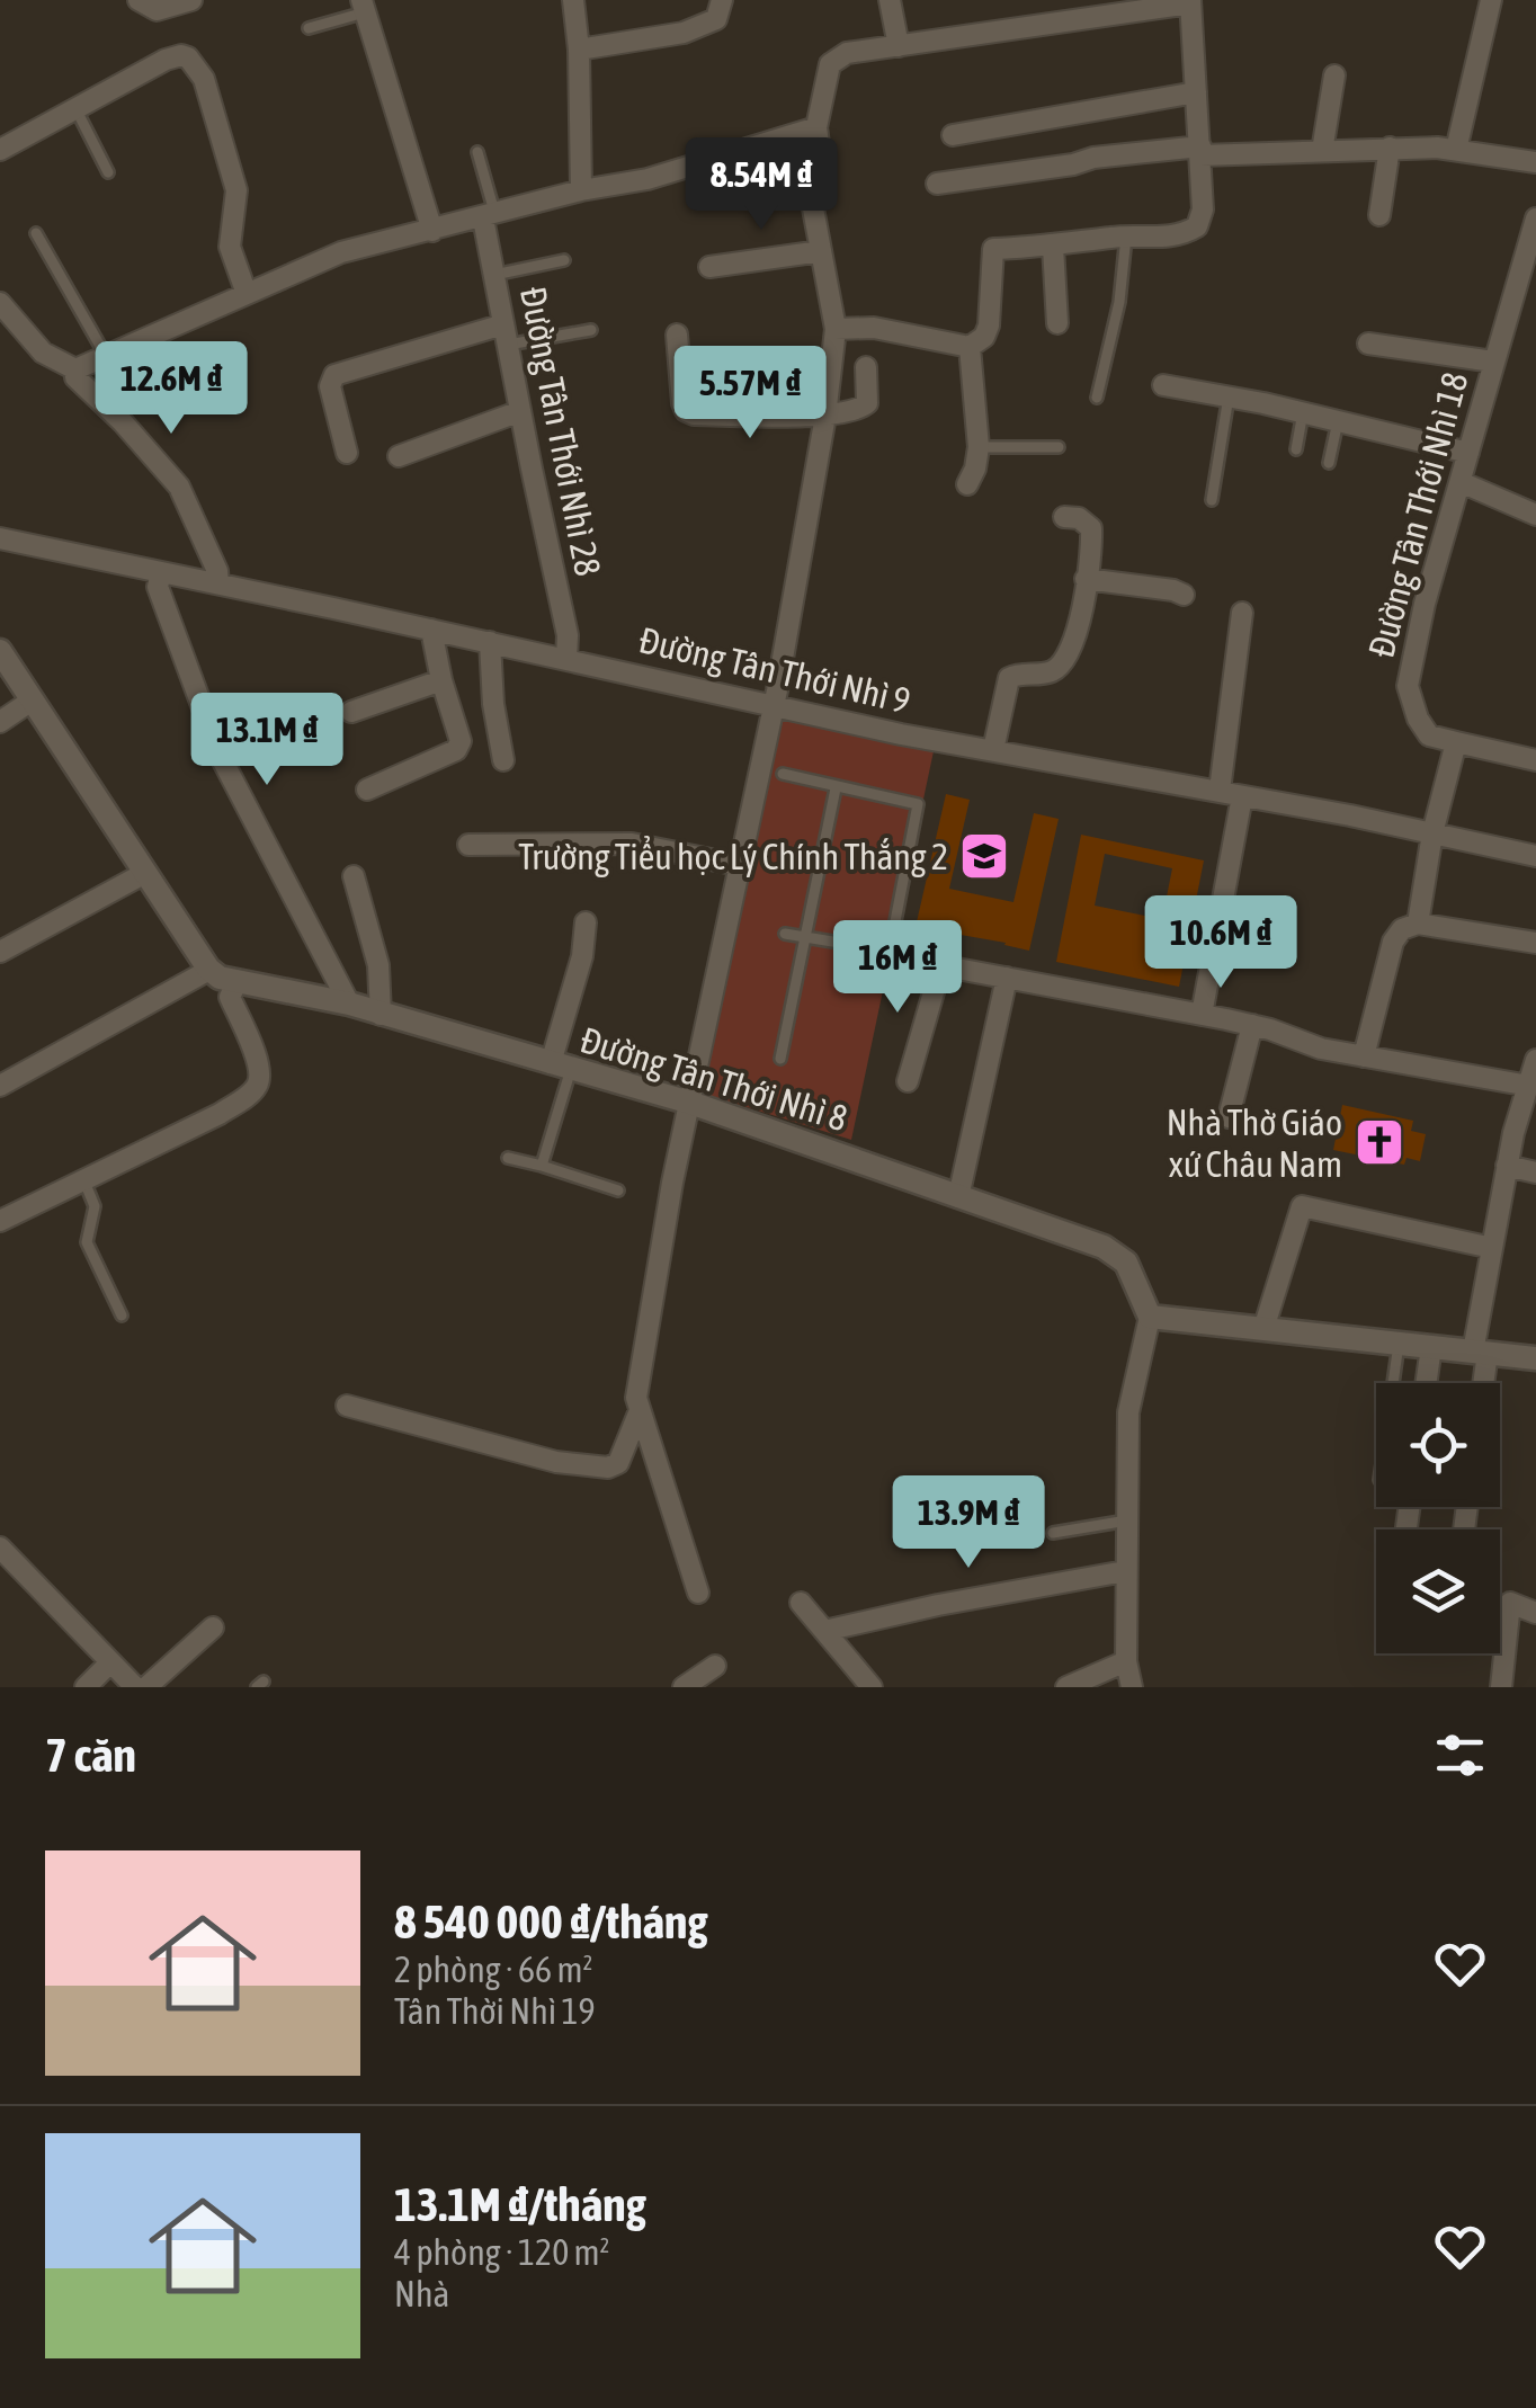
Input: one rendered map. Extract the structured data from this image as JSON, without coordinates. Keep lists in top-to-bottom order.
{
  "streets": {
    "street": [
      "Đường Tân Thới Nhì 28",
      "Đường Tân Thới Nhì 18",
      "Đường Tân Thới Nhì 9",
      "Đường Tân Thới Nhì 8"
    ]
  },
  "crossings": [
    ["Đường Tân Thới Nhì 28", "Đường Tân Thới Nhì 9"]
  ],
  "places": {
    "school or university": ["Trường Tiểu học Lý Chính Thắng 2"],
    "church": ["Nhà Thờ Giáo xứ Châu Nam"]
  },
  "page": {
    "price": [
      "8.54M ₫",
      "12.6M ₫",
      "5.57M ₫",
      "13.1M ₫",
      "10.6M ₫",
      "16M ₫",
      "13.9M ₫"
    ],
    "heading": "7 căn",
    "list": [
      {
        "name": "8 540 000 ₫/tháng",
        "note": "2 phòng · 66 m² · Tân Thời Nhì 19"
      },
      {
        "name": "13.1M ₫/tháng",
        "note": "4 phòng · 120 m² · Nhà"
      }
    ]
  }
}
